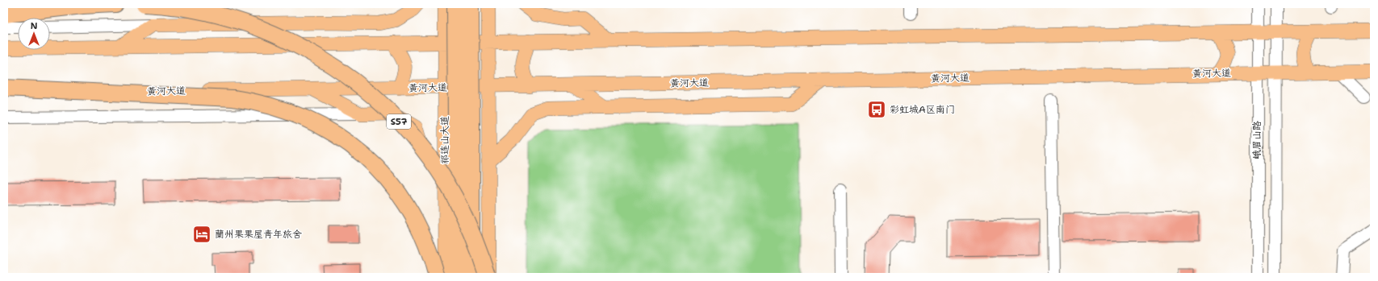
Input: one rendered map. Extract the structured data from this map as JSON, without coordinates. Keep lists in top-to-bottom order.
{
  "streets": {
    "highway": ["S57"],
    "main road": ["黄河大道", "祁连山大道"],
    "street": ["峨眉山路"]
  },
  "crossings": [
    ["黄河大道", "祁连山大道"],
    ["黄河大道", "峨眉山路"]
  ],
  "places": {
    "bus stop": ["彩虹城A区南门"],
    "hotel": ["蘭州果果屋青年旅舍"]
  },
  "north": "top"
}
